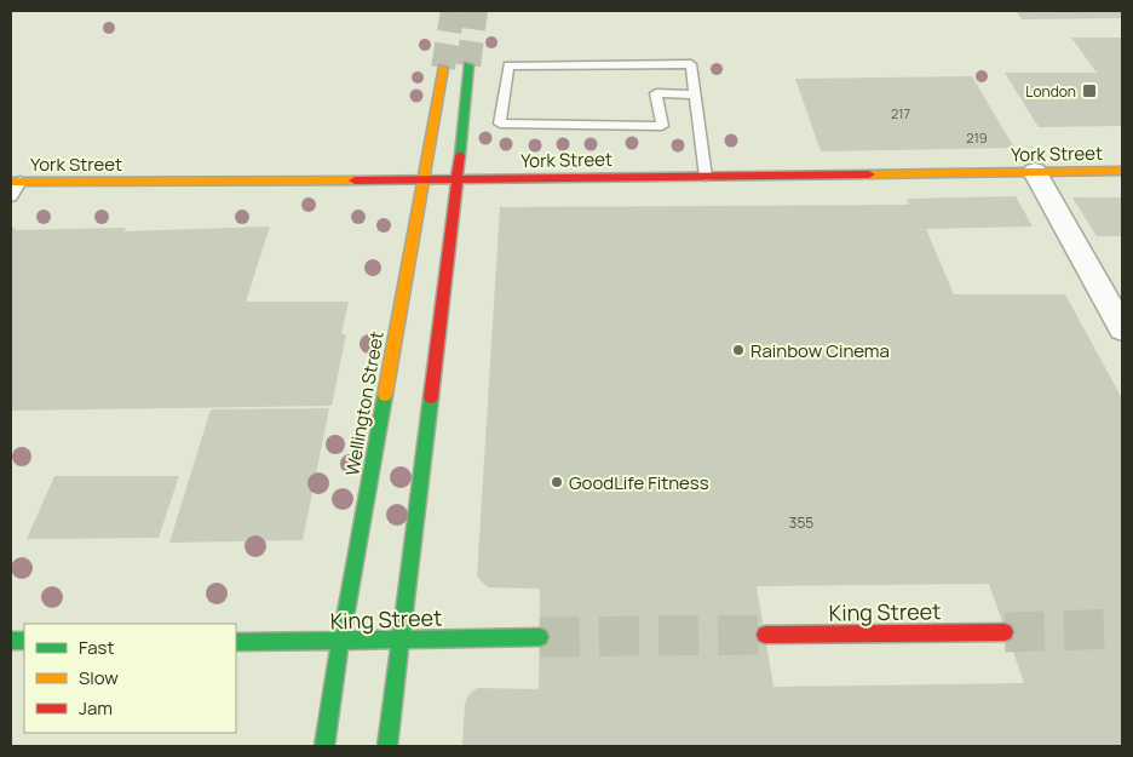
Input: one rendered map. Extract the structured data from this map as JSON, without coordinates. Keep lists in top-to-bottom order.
{
  "streets": {
    "main road": ["York Street", "Wellington Street", "King Street"]
  },
  "crossings": [
    ["York Street", "Wellington Street"],
    ["Wellington Street", "King Street"]
  ],
  "places": {
    "transit": ["London"],
    "other": ["Rainbow Cinema", "GoodLife Fitness"]
  },
  "house_numbers": ["217", "219", "355"],
  "legend": ["Fast", "Slow", "Jam"]
}
